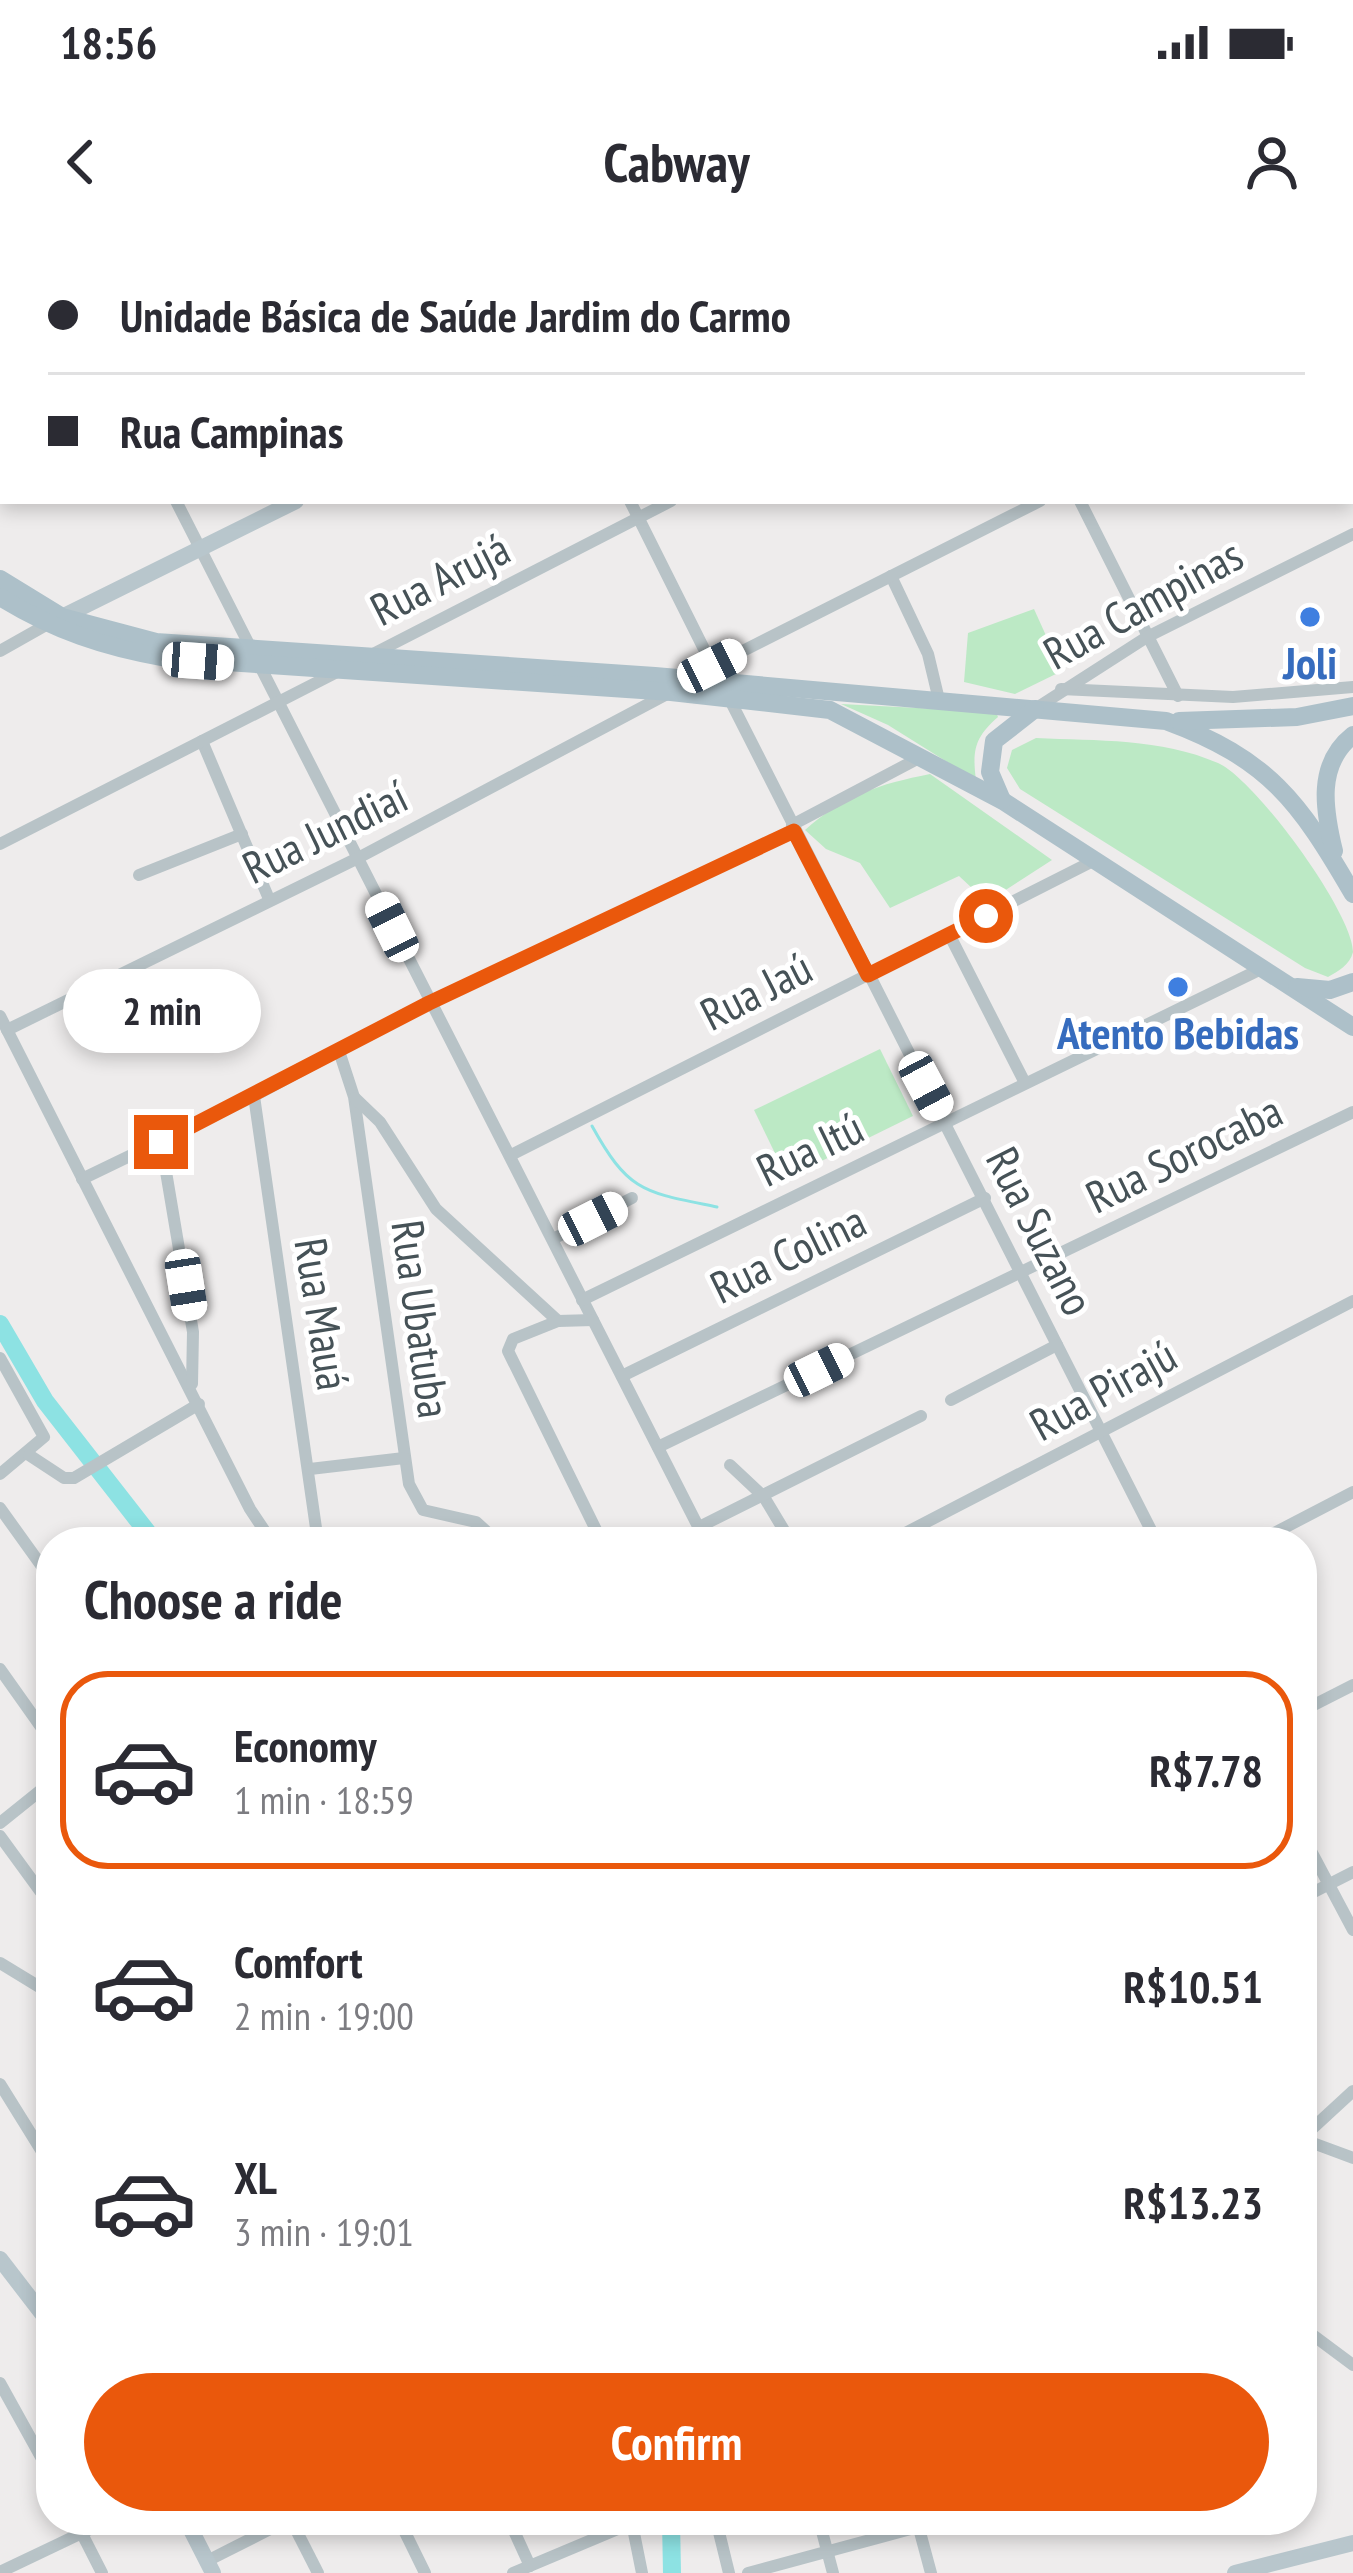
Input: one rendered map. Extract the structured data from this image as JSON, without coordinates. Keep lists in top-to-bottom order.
{
  "streets": {
    "street": [
      "Rua Arujá",
      "Rua Campinas",
      "Rua Jundiaí",
      "Rua Jaú",
      "Rua Itú",
      "Rua Sorocaba",
      "Rua Suzano",
      "Rua Colina",
      "Rua Mauá",
      "Rua Ubatuba",
      "Rua Pirajú"
    ]
  },
  "crossings": [
    ["Rua Arujá", "Rua Suzano"],
    ["Rua Jaú", "Rua Suzano"],
    ["Rua Itú", "Rua Suzano"],
    ["Rua Sorocaba", "Rua Suzano"],
    ["Rua Suzano", "Rua Colina"],
    ["Rua Suzano", "Rua Pirajú"]
  ],
  "places": ["Joli", "Atento Bebidas"],
  "page": {
    "status": "18:56",
    "header": "Cabway",
    "banner": ["Unidade Básica de Saúde Jardim do Carmo", "Rua Campinas"],
    "bubble": "2 min",
    "heading": "Choose a ride",
    "list": [
      {
        "name": "Economy",
        "note": "1 min · 18:59",
        "value": "R$7.78"
      },
      {
        "name": "Comfort",
        "note": "2 min · 19:00",
        "value": "R$10.51"
      },
      {
        "name": "XL",
        "note": "3 min · 19:01",
        "value": "R$13.23"
      }
    ],
    "buttons": "Confirm"
  }
}
